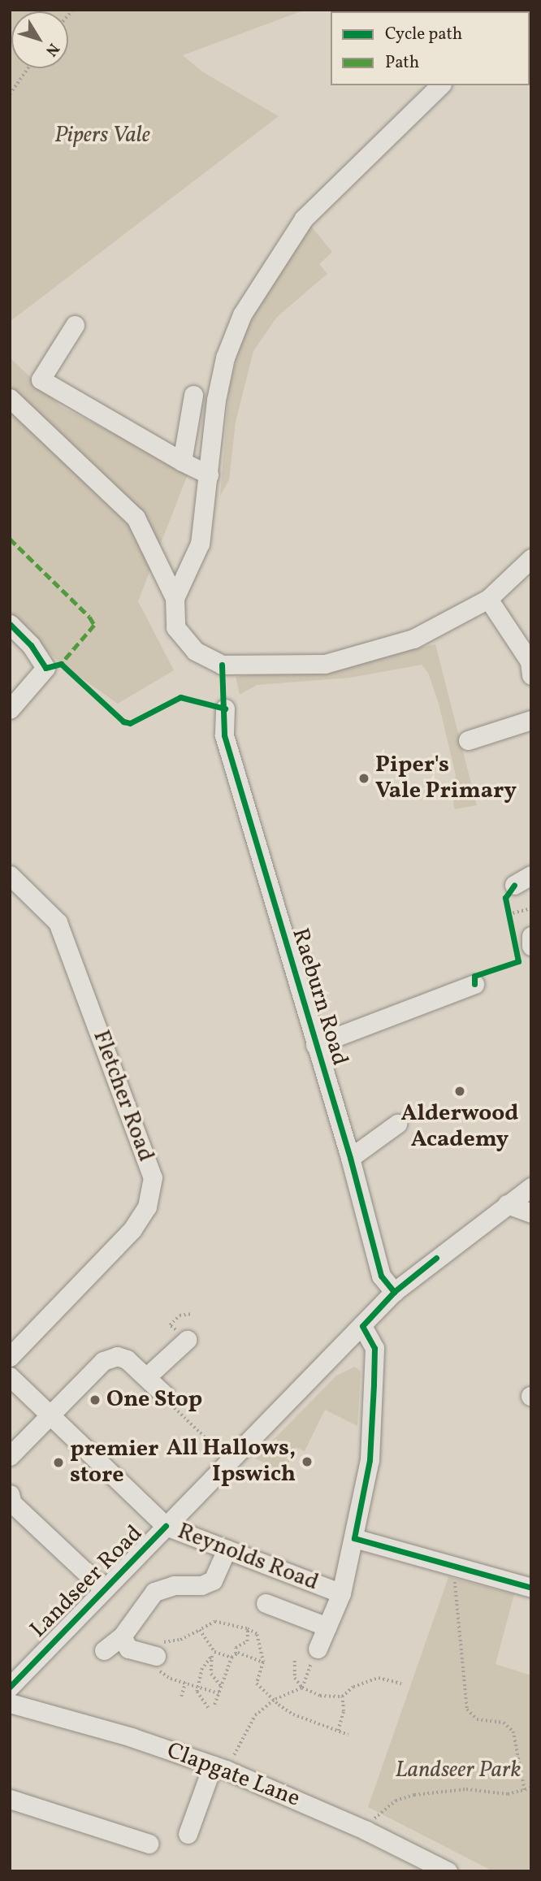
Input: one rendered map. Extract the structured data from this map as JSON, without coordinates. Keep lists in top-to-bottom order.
{
  "streets": {
    "street": [
      "Raeburn Road",
      "Fletcher Road",
      "Reynolds Road",
      "Landseer Road",
      "Clapgate Lane"
    ]
  },
  "crossings": [
    ["Raeburn Road", "Landseer Road"],
    ["Reynolds Road", "Landseer Road"]
  ],
  "parks": ["Pipers Vale", "Landseer Park"],
  "places": [
    "Piper's Vale Primary",
    "Alderwood Academy",
    "One Stop",
    "All Hallows, Ipswich",
    "premier store"
  ],
  "legend": ["Cycle path", "Path"],
  "north": "bottom right"
}
